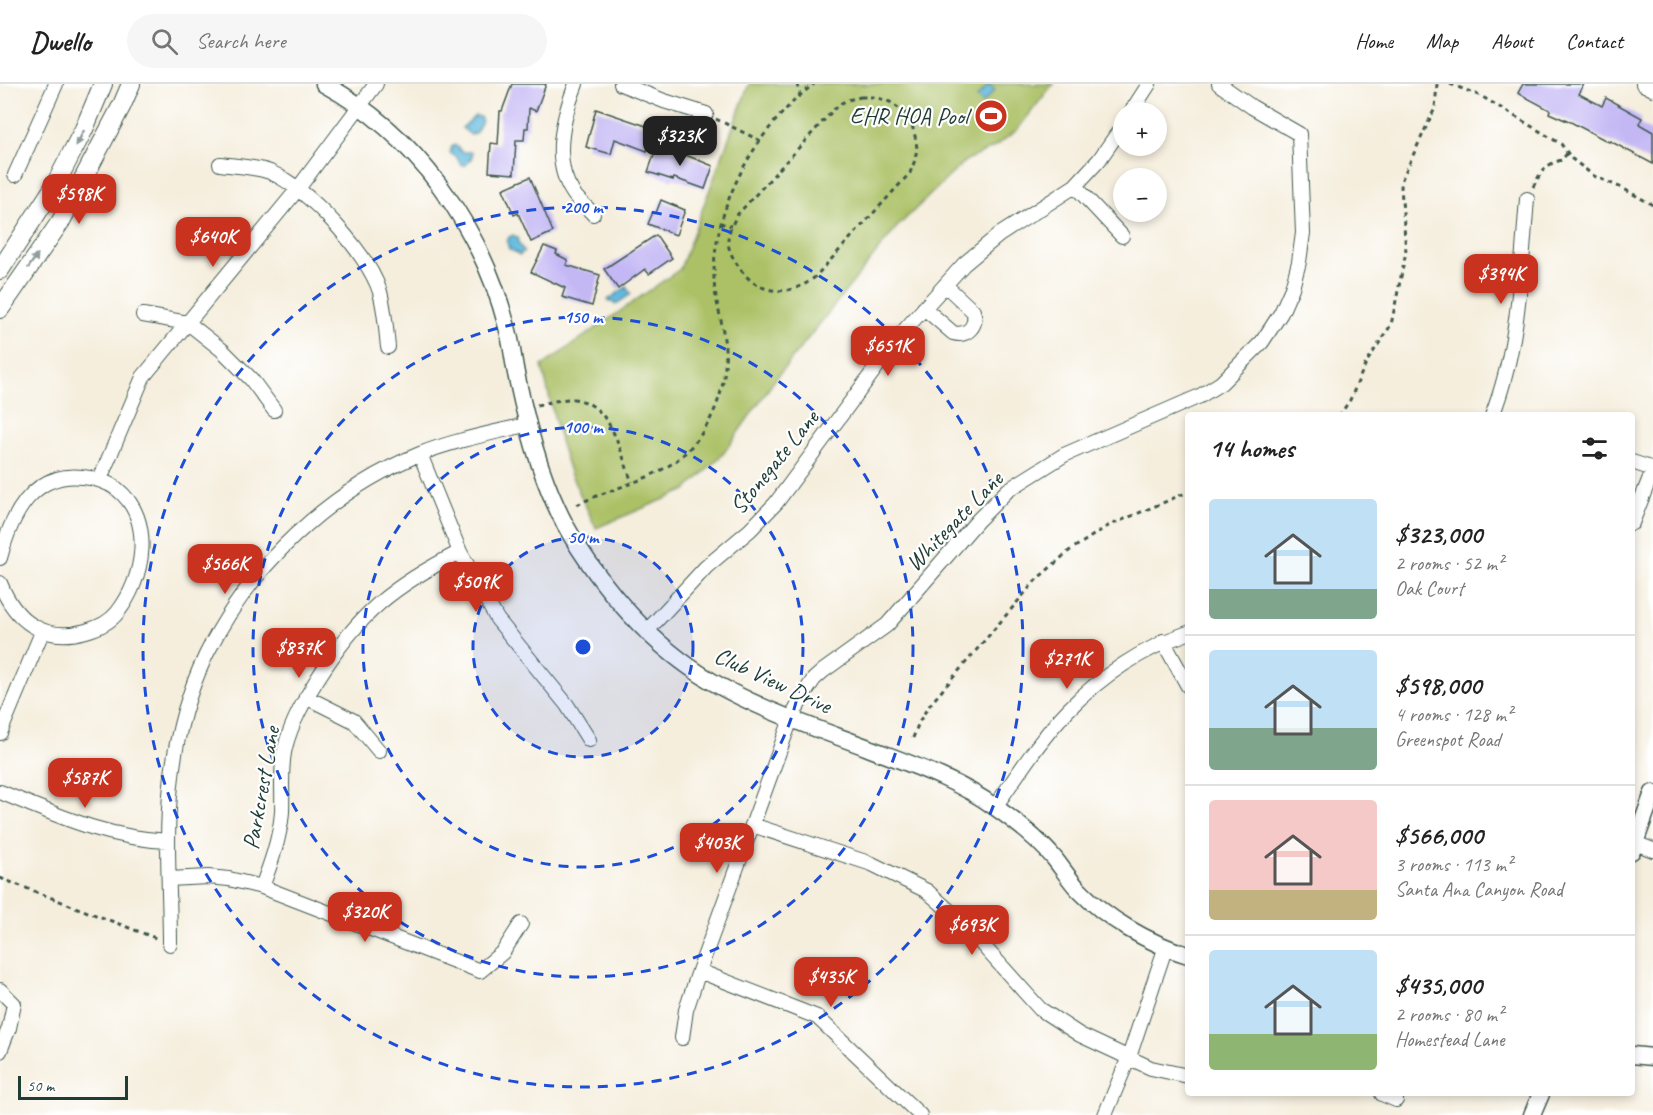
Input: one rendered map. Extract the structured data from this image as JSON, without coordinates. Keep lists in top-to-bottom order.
{
  "streets": {
    "street": [
      "Stonegate Lane",
      "Whitegate Lane",
      "Club View Drive",
      "Parkcrest Lane"
    ]
  },
  "crossings": [
    ["Stonegate Lane", "Club View Drive"],
    ["Whitegate Lane", "Club View Drive"]
  ],
  "places": {
    "sports": ["EHR HOA Pool"]
  },
  "scale_bar": "50 m",
  "page": {
    "header": "Dwello",
    "search": "Search here",
    "nav": [
      "Home",
      "Map",
      "About",
      "Contact"
    ],
    "map_buttons": ["+", "−"],
    "price": [
      "$323K",
      "$598K",
      "$640K",
      "$394K",
      "$651K",
      "$566K",
      "$509K",
      "$837K",
      "$271K",
      "$587K",
      "$403K",
      "$320K",
      "$693K",
      "$435K"
    ],
    "heading": "14 homes",
    "list": [
      {
        "name": "$323,000",
        "note": "2 rooms · 52 m² · Oak Court"
      },
      {
        "name": "$598,000",
        "note": "4 rooms · 128 m² · Greenspot Road"
      },
      {
        "name": "$566,000",
        "note": "3 rooms · 113 m² · Santa Ana Canyon Road"
      },
      {
        "name": "$435,000",
        "note": "2 rooms · 80 m² · Homestead Lane"
      }
    ],
    "scale": "50 m"
  },
  "rings": [
    "200 m",
    "150 m",
    "100 m",
    "50 m"
  ]
}
